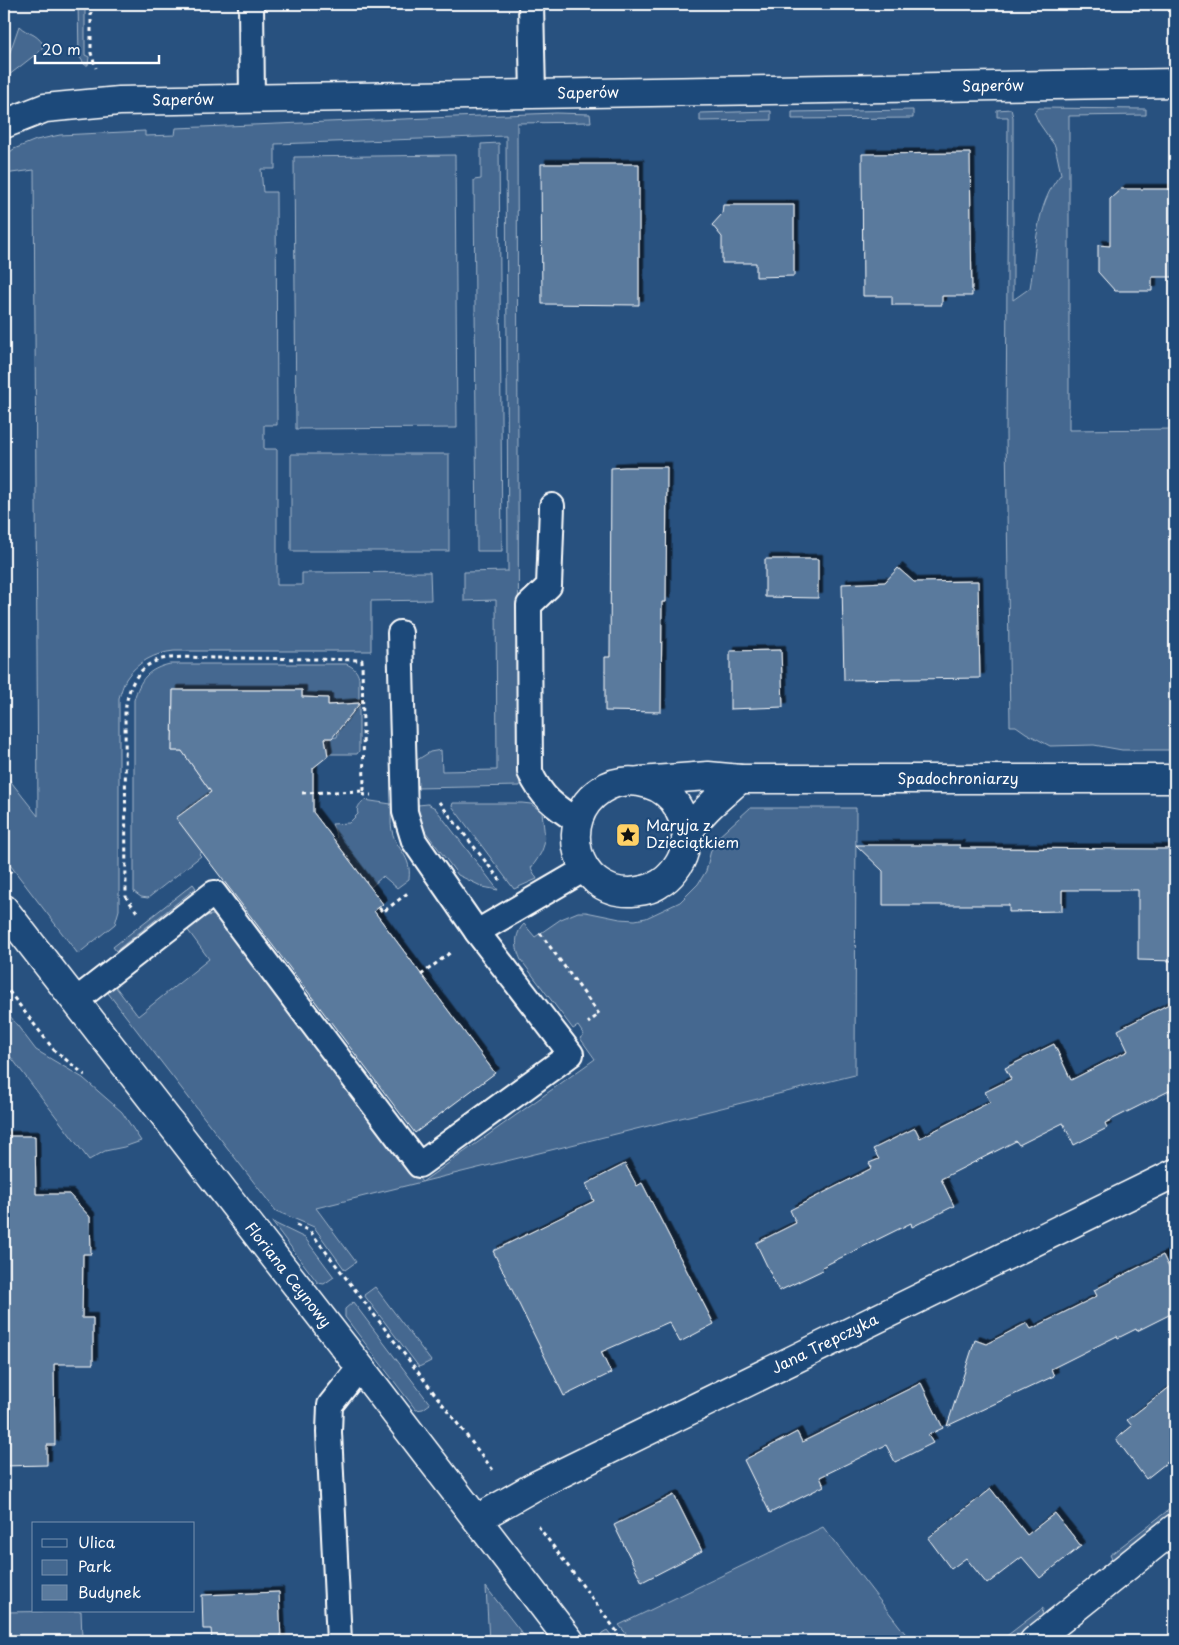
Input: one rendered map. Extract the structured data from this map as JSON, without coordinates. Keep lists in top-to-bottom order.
{
  "streets": {
    "street": [
      "Saperów",
      "Spadochroniarzy",
      "Floriana Ceynowy",
      "Jana Trepczyka"
    ]
  },
  "crossings": [
    ["Floriana Ceynowy", "Jana Trepczyka"]
  ],
  "places": {
    "place": ["Maryja z Dzieciątkiem"]
  },
  "legend": ["Ulica", "Park", "Budynek"],
  "scale_bar": "20 m"
}
